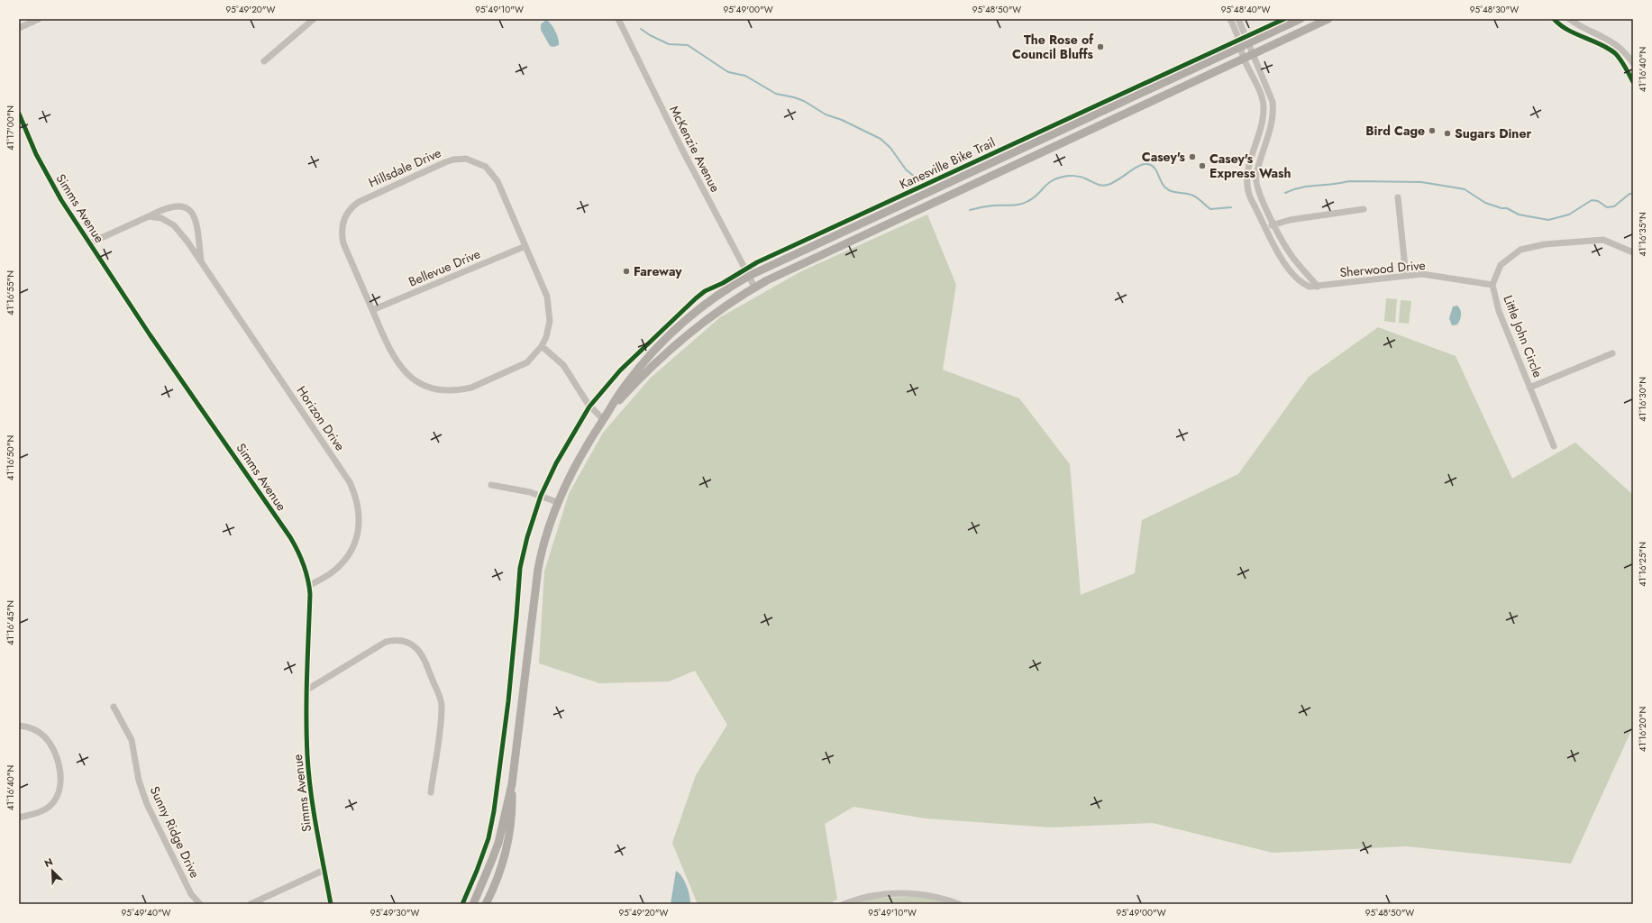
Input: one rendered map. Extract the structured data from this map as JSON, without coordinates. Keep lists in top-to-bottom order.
{
  "streets": {
    "street": [
      "McKenzie Avenue",
      "Hillsdale Drive",
      "Simms Avenue",
      "Bellevue Drive",
      "Sherwood Drive",
      "Little John Circle",
      "Horizon Drive",
      "Sunny Ridge Drive"
    ],
    "cycle path": ["Kanesville Bike Trail"]
  },
  "crossings": [
    ["Hillsdale Drive", "Bellevue Drive"],
    ["Simms Avenue", "Horizon Drive"],
    ["Sherwood Drive", "Little John Circle"]
  ],
  "places": [
    "The Rose of Council Bluffs",
    "Bird Cage",
    "Sugars Diner",
    "Casey's",
    "Casey's Express Wash",
    "Fareway"
  ],
  "north": "top left",
  "coordinates": [
    "95°49'20\"W",
    "95°49'10\"W",
    "95°49'00\"W",
    "95°48'50\"W",
    "95°48'40\"W",
    "95°48'30\"W",
    "41°16'40\"N",
    "41°17'00\"N",
    "41°16'35\"N",
    "41°16'55\"N",
    "41°16'30\"N",
    "41°16'50\"N",
    "41°16'25\"N",
    "41°16'45\"N",
    "41°16'20\"N",
    "95°49'40\"W",
    "95°49'30\"W"
  ]
}
